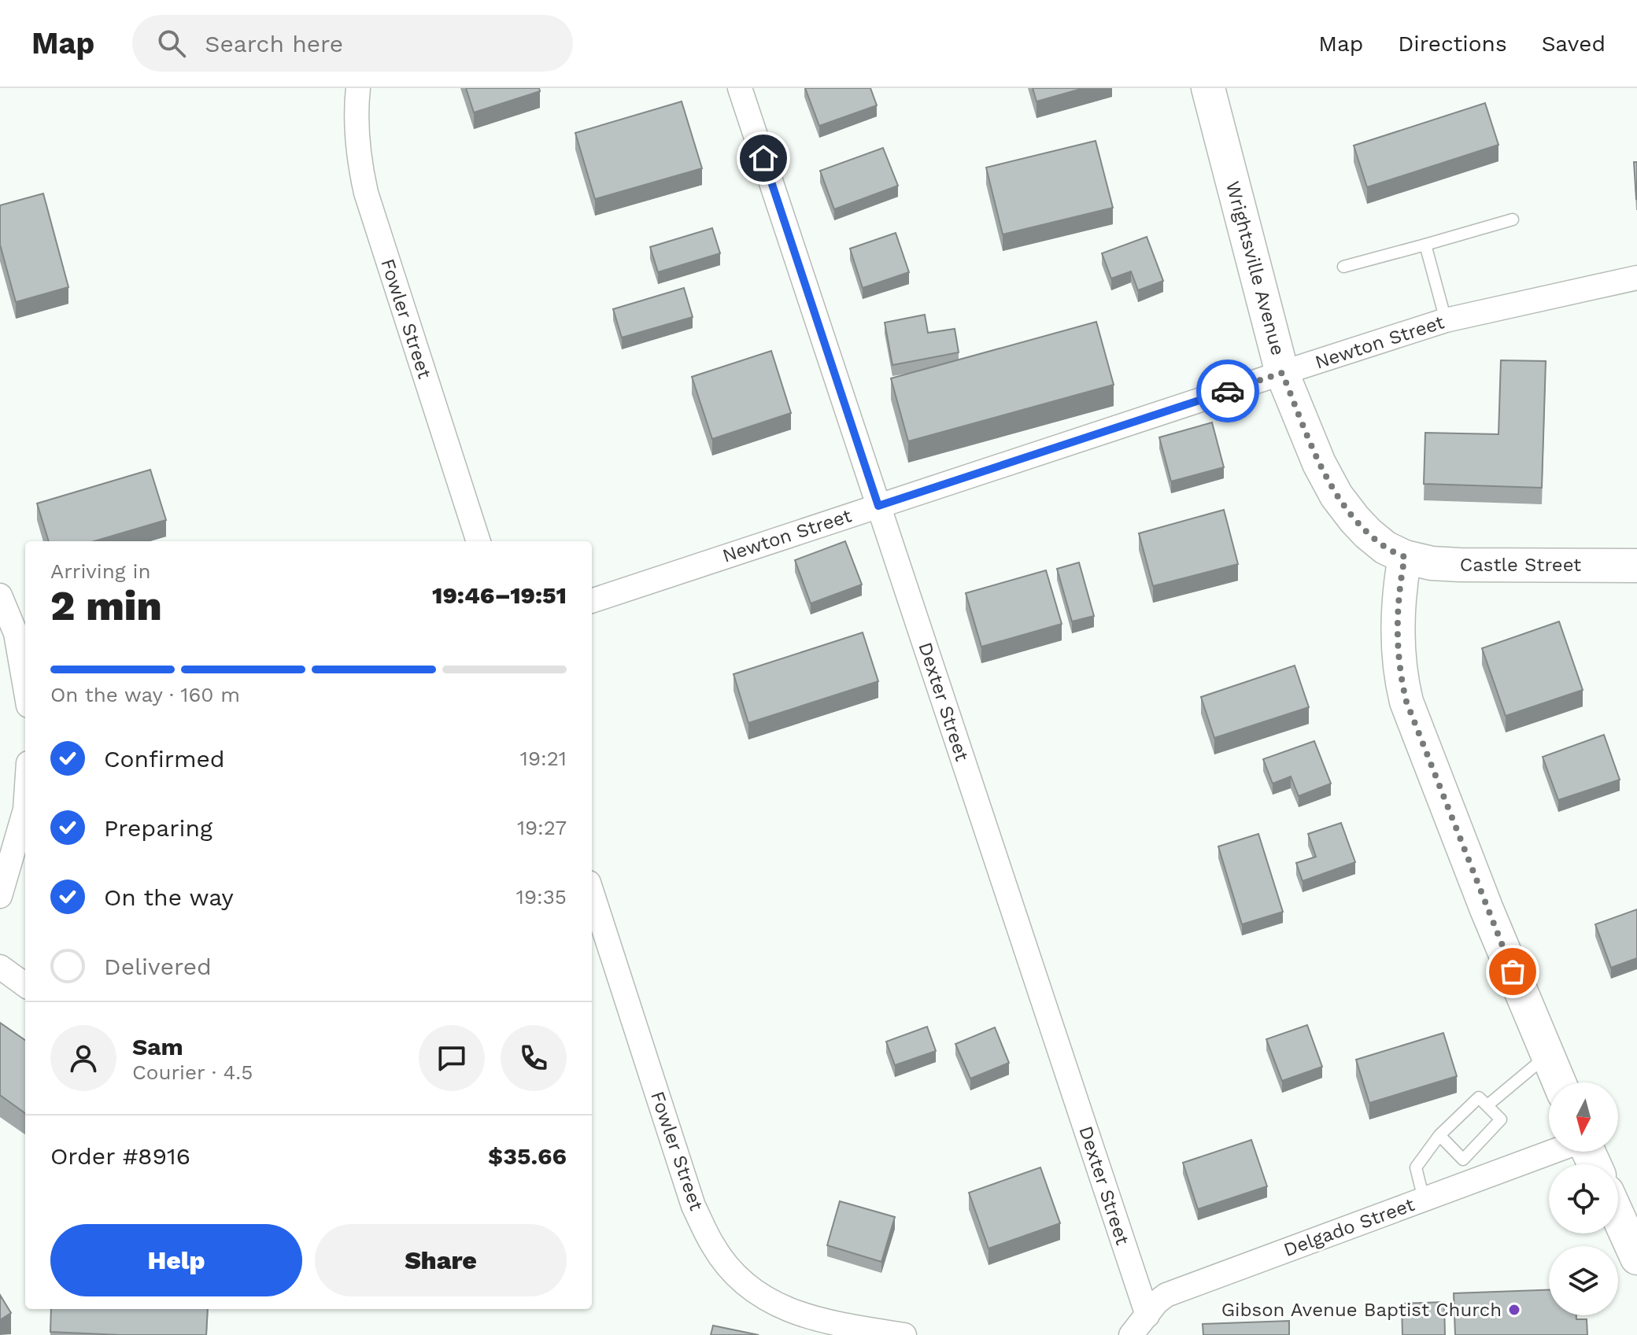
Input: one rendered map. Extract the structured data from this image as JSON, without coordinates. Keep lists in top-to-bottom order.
{
  "streets": {
    "street": [
      "Wrightsville Avenue",
      "Fowler Street",
      "Newton Street",
      "Castle Street",
      "Dexter Street",
      "Delgado Street"
    ]
  },
  "crossings": [
    ["Wrightsville Avenue", "Newton Street"],
    ["Wrightsville Avenue", "Castle Street"],
    ["Newton Street", "Dexter Street"],
    ["Dexter Street", "Delgado Street"]
  ],
  "places": ["Gibson Avenue Baptist Church"],
  "north": "bottom",
  "page": {
    "header": "Map",
    "search": "Search here",
    "nav": ["Map", "Directions", "Saved"],
    "heading": ["2 min", "Arriving in", "19:46–19:51"],
    "panel": [
      "Sam",
      "Courier · 4.5",
      "Order #8916",
      "$35.66"
    ],
    "bar": "On the way · 160 m",
    "list": [
      ["Confirmed", "19:21"],
      ["Preparing", "19:27"],
      ["On the way", "19:35"],
      "Delivered"
    ],
    "buttons": ["Help", "Share"]
  }
}
